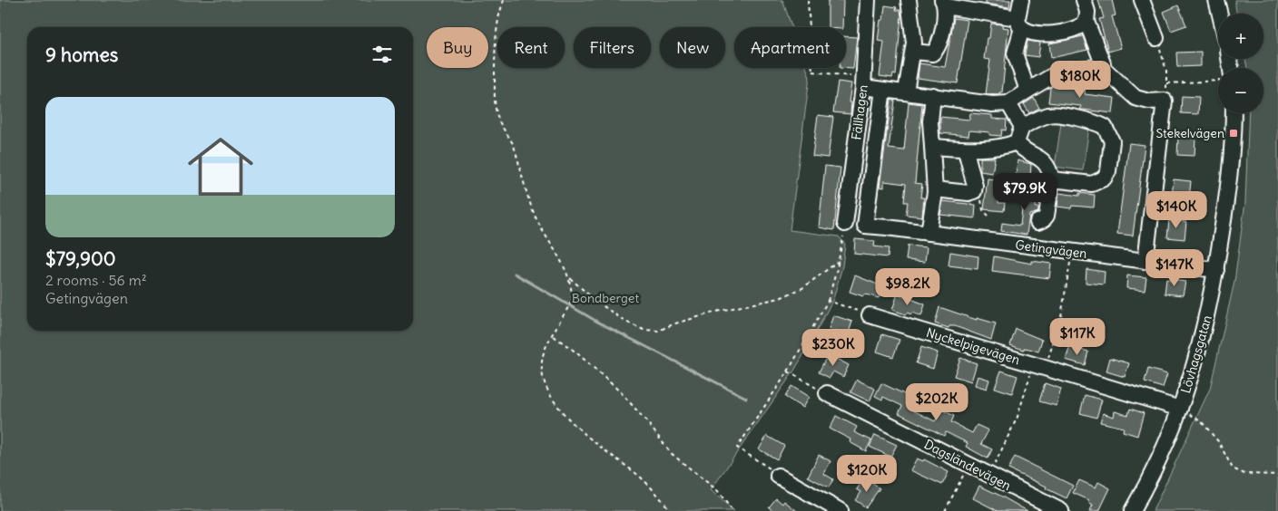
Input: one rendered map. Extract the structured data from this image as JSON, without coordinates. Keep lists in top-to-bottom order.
{
  "streets": {
    "street": [
      "Fällhagen",
      "Getingvägen",
      "Nyckelpigevägen",
      "Lövhagsgatan",
      "Dagsländevägen"
    ]
  },
  "crossings": [
    ["Getingvägen", "Lövhagsgatan"],
    ["Nyckelpigevägen", "Lövhagsgatan"]
  ],
  "parks": ["Bondberget"],
  "places": {
    "transit": ["Stekelvägen"]
  },
  "page": {
    "map_buttons": ["+", "−"],
    "chip": [
      "Buy",
      "Rent",
      "Filters",
      "New",
      "Apartment"
    ],
    "heading": "9 homes",
    "price": [
      "$180K",
      "$79.9K",
      "$140K",
      "$147K",
      "$98.2K",
      "$117K",
      "$230K",
      "$202K",
      "$120K"
    ],
    "list": [
      {
        "name": "$79,900",
        "note": "2 rooms · 56 m² · Getingvägen"
      }
    ]
  }
}
